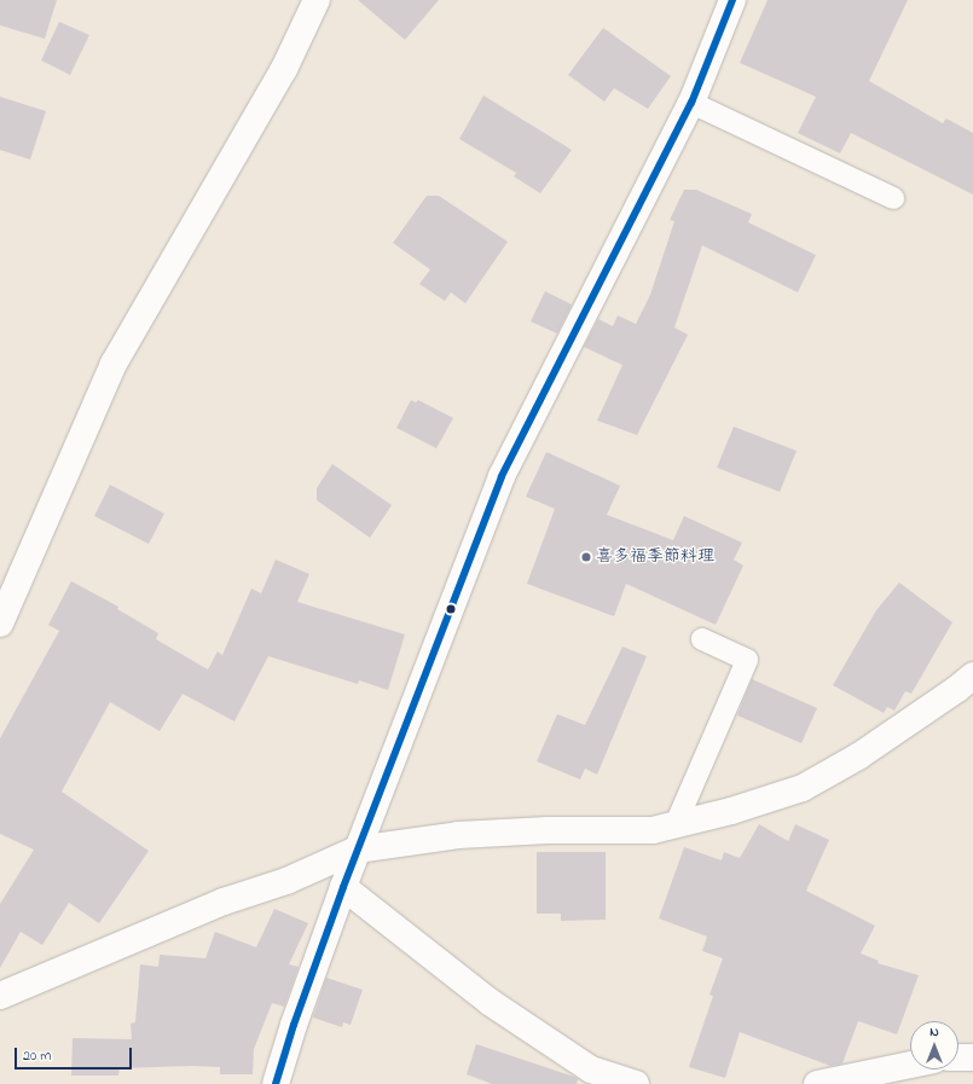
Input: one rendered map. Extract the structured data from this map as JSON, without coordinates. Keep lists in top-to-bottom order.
{
  "places": ["喜多福季節料理"],
  "scale_bar": "20 m",
  "north": "top"
}
